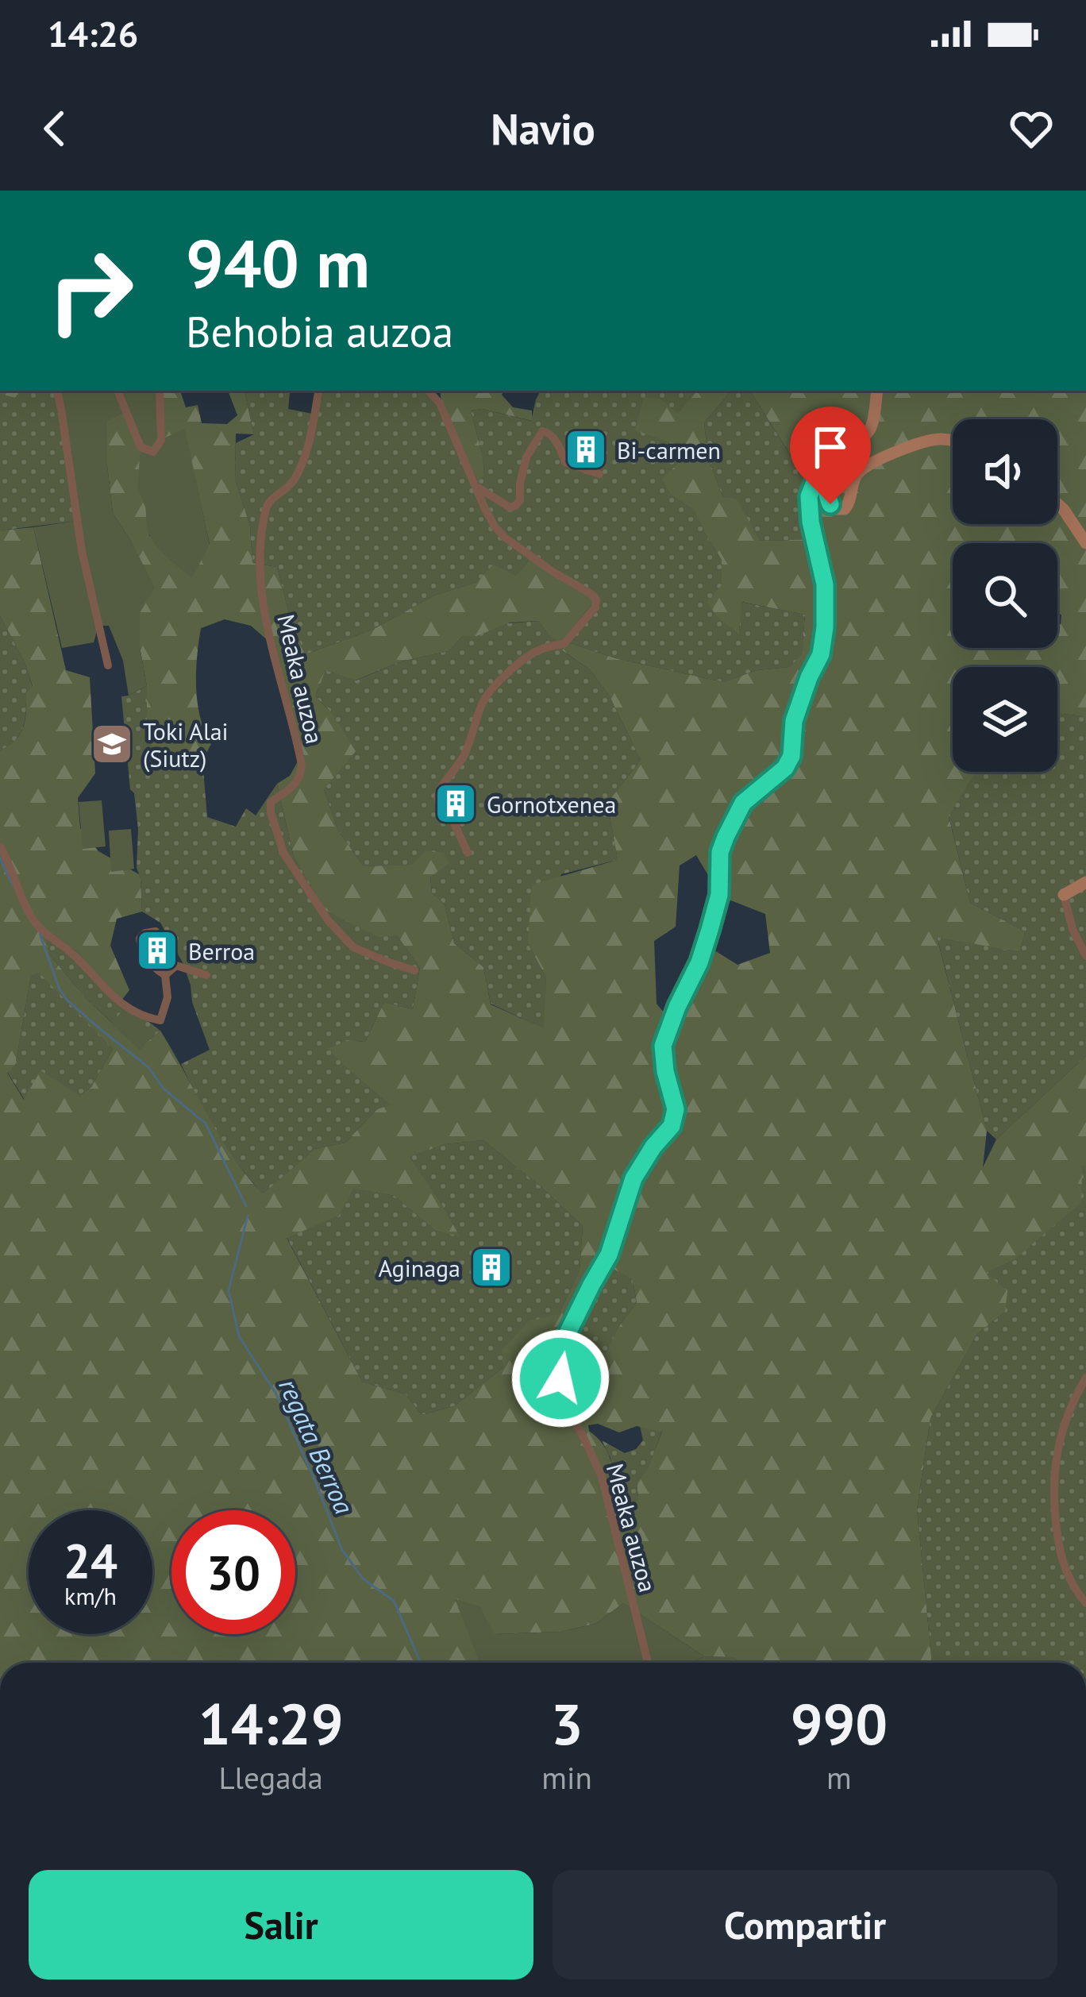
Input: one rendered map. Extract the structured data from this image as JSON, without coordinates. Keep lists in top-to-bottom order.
{
  "streets": {
    "street": ["Meaka auzoa"]
  },
  "water": ["regata Berroa"],
  "places": {
    "building": [
      "Bi-carmen",
      "Gornotxenea",
      "Berroa",
      "Aginaga"
    ],
    "school or university": ["Toki Alai (Siutz)"]
  },
  "page": {
    "status": "14:26",
    "header": "Navio",
    "turn": ["940 m", "Behobia auzoa"],
    "speed": "24 km/h",
    "limit": "30",
    "eta": [
      "14:29",
      "Llegada",
      "3",
      "min",
      "990",
      "m"
    ],
    "buttons": ["Salir", "Compartir"]
  }
}
